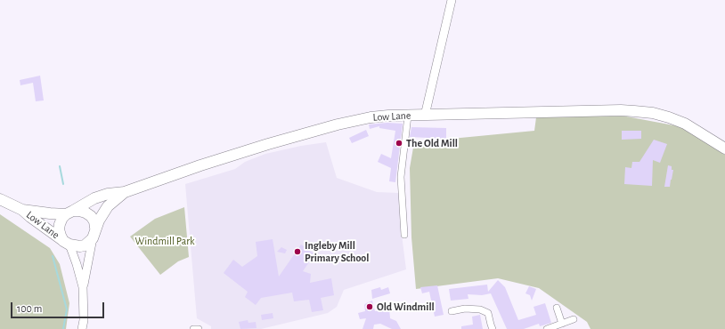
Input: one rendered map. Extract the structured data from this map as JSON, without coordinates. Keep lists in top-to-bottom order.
{
  "streets": {
    "main road": ["Low Lane"]
  },
  "parks": ["Windmill Park"],
  "places": ["The Old Mill", "Ingleby Mill Primary School", "Old Windmill"],
  "scale_bar": "100 m"
}
